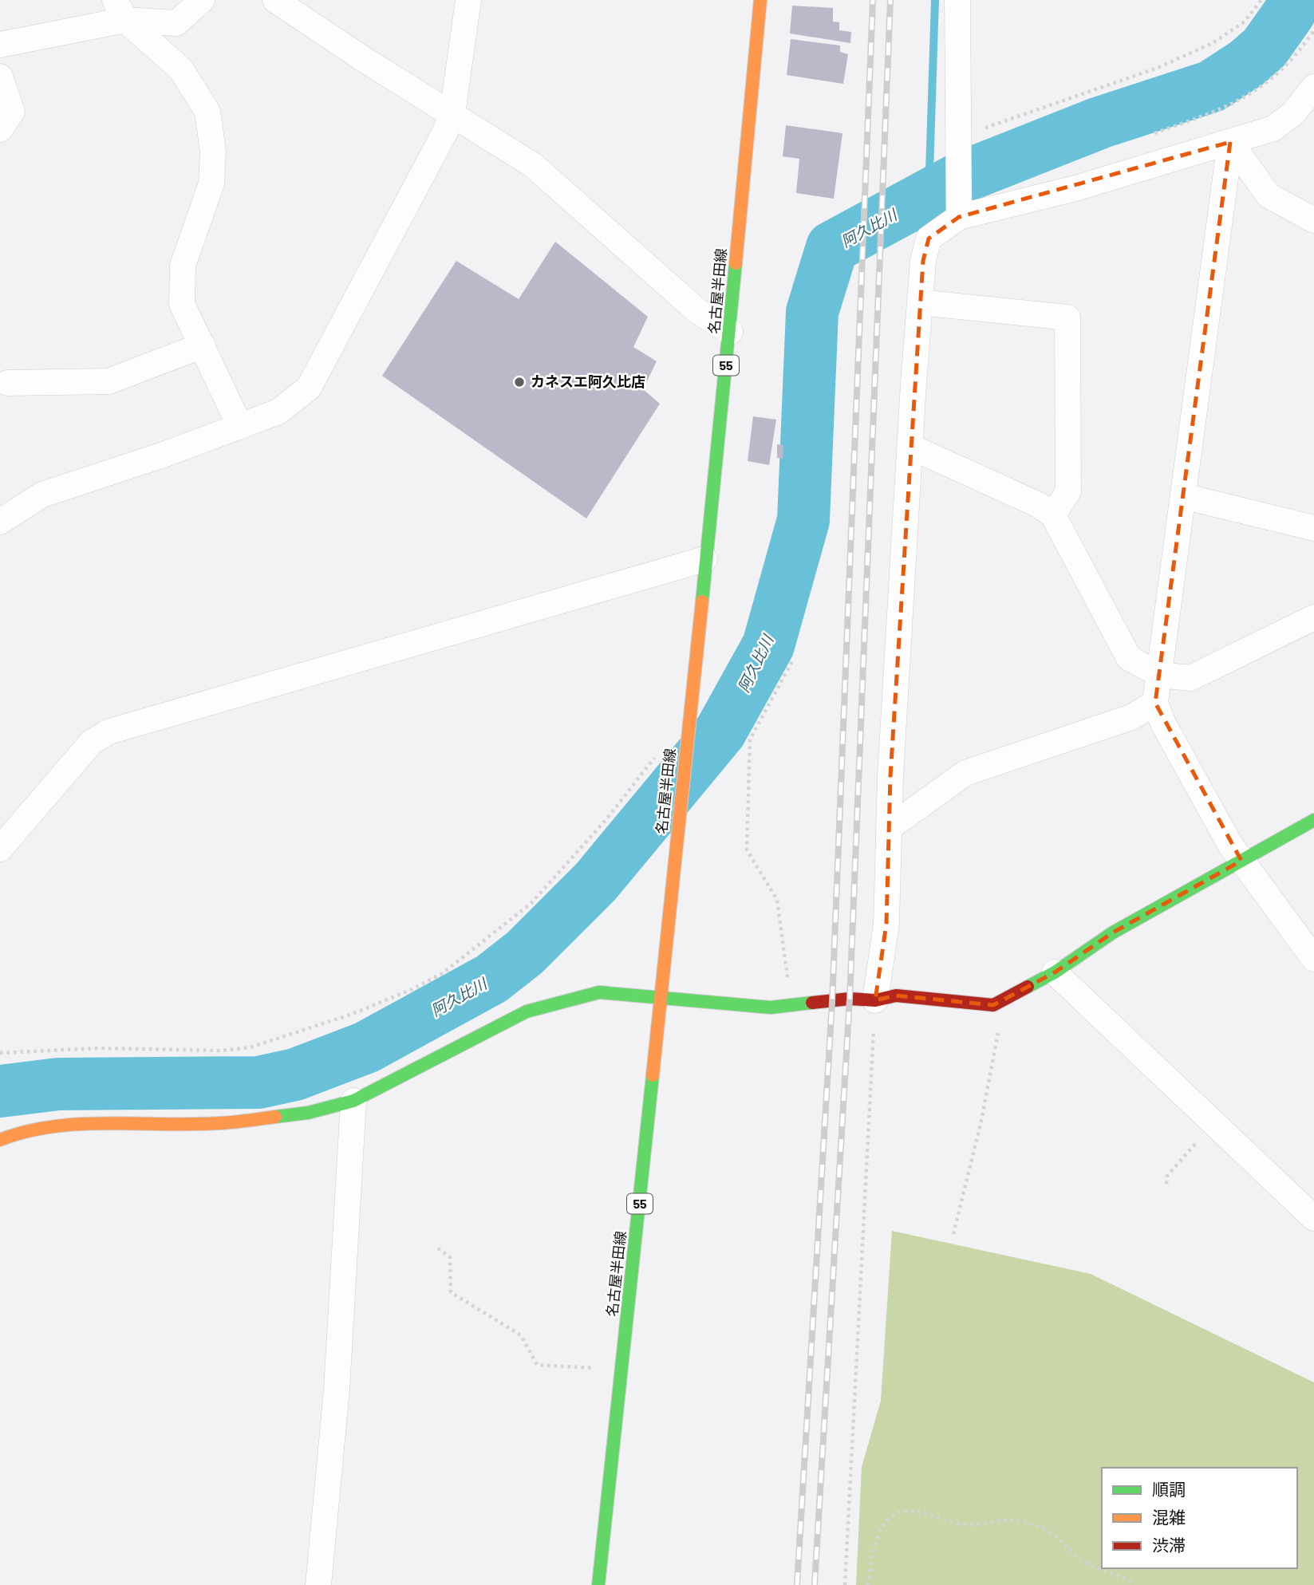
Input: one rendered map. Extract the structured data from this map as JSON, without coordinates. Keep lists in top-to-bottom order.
{
  "streets": {
    "main road": ["名古屋半田線", "55"]
  },
  "water": ["阿久比川"],
  "places": ["カネスエ阿久比店"],
  "legend": ["順調", "混雑", "渋滞"]
}
